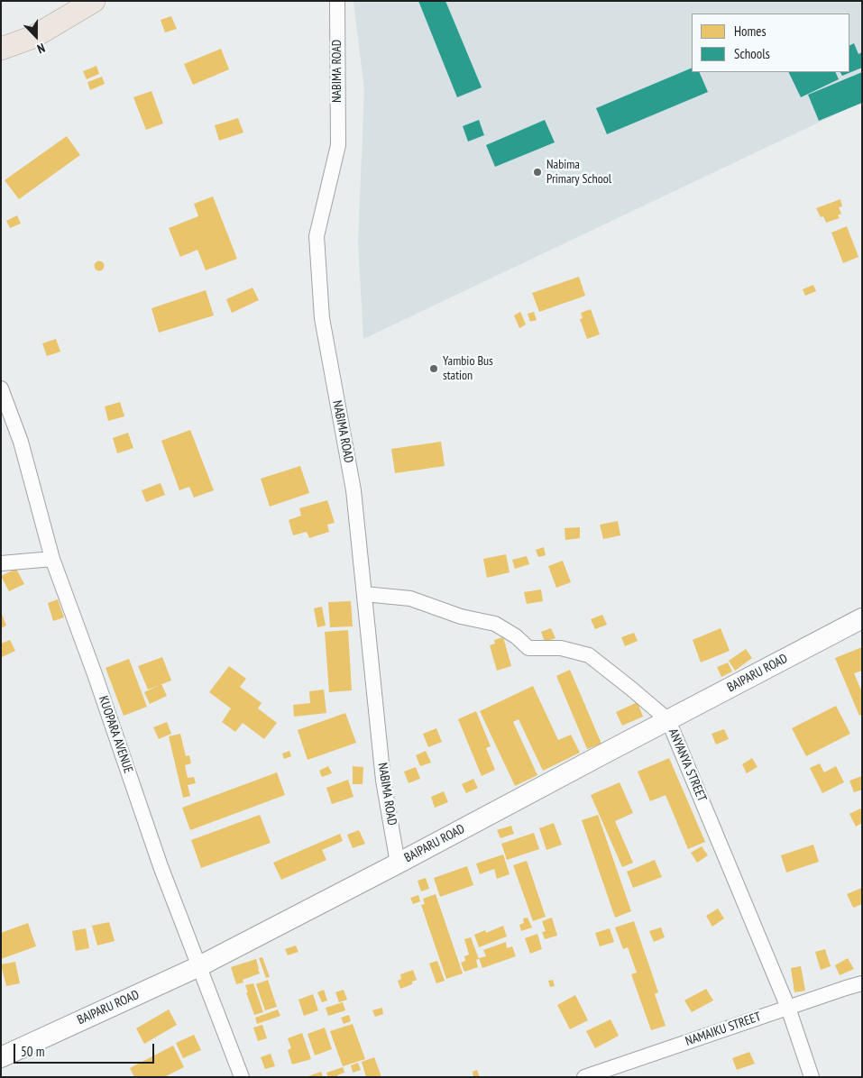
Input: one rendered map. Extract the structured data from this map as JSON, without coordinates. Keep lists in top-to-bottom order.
{
  "streets": {
    "street": [
      "NABIMA ROAD",
      "BAIPARU ROAD",
      "KUOPARA AVENUE",
      "ANYANYA STREET",
      "NAMAIKU STREET"
    ]
  },
  "crossings": [
    ["NABIMA ROAD", "BAIPARU ROAD"],
    ["NABIMA ROAD", "ANYANYA STREET"],
    ["BAIPARU ROAD", "KUOPARA AVENUE"],
    ["BAIPARU ROAD", "ANYANYA STREET"],
    ["ANYANYA STREET", "NAMAIKU STREET"]
  ],
  "places": ["Nabima Primary School", "Yambio Bus station"],
  "legend": ["Homes", "Schools"],
  "scale_bar": "50 m",
  "north": "bottom"
}
